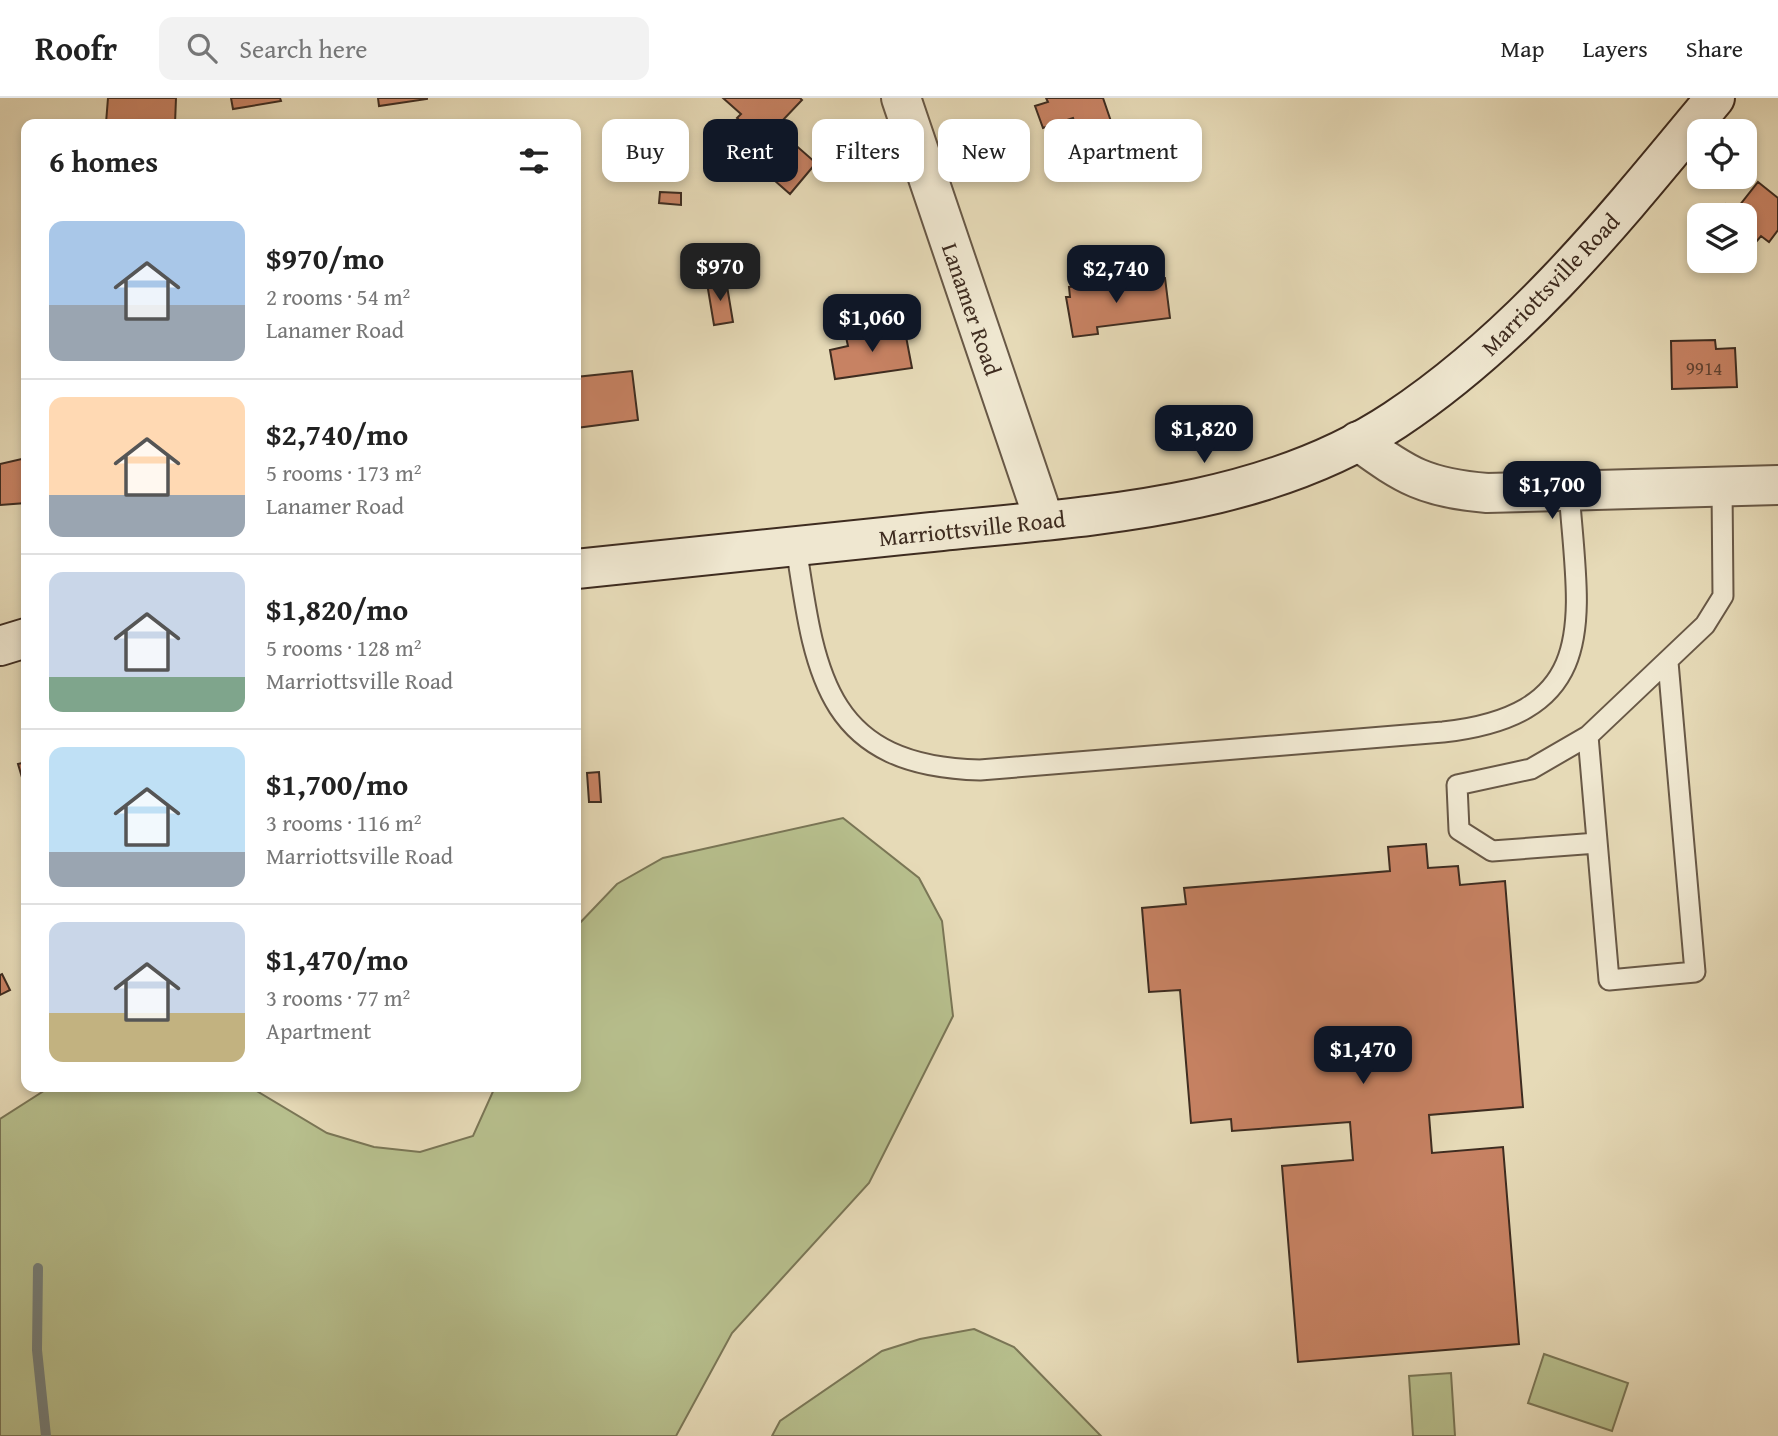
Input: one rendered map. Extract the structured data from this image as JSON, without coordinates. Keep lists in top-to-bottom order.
{
  "streets": {
    "main road": ["Marriottsville Road", "Lanamer Road"]
  },
  "crossings": [
    ["Marriottsville Road", "Lanamer Road"]
  ],
  "house_numbers": ["9914"],
  "page": {
    "header": "Roofr",
    "search": "Search here",
    "nav": ["Map", "Layers", "Share"],
    "chip": [
      "Buy",
      "Rent",
      "Filters",
      "New",
      "Apartment"
    ],
    "heading": "6 homes",
    "list": [
      {
        "name": "$970/mo",
        "note": "2 rooms · 54 m² · Lanamer Road"
      },
      {
        "name": "$2,740/mo",
        "note": "5 rooms · 173 m² · Lanamer Road"
      },
      {
        "name": "$1,820/mo",
        "note": "5 rooms · 128 m² · Marriottsville Road"
      },
      {
        "name": "$1,700/mo",
        "note": "3 rooms · 116 m² · Marriottsville Road"
      },
      {
        "name": "$1,470/mo",
        "note": "3 rooms · 77 m² · Apartment"
      }
    ],
    "price": [
      "$970",
      "$2,740",
      "$1,060",
      "$1,820",
      "$1,700",
      "$1,470"
    ]
  }
}
